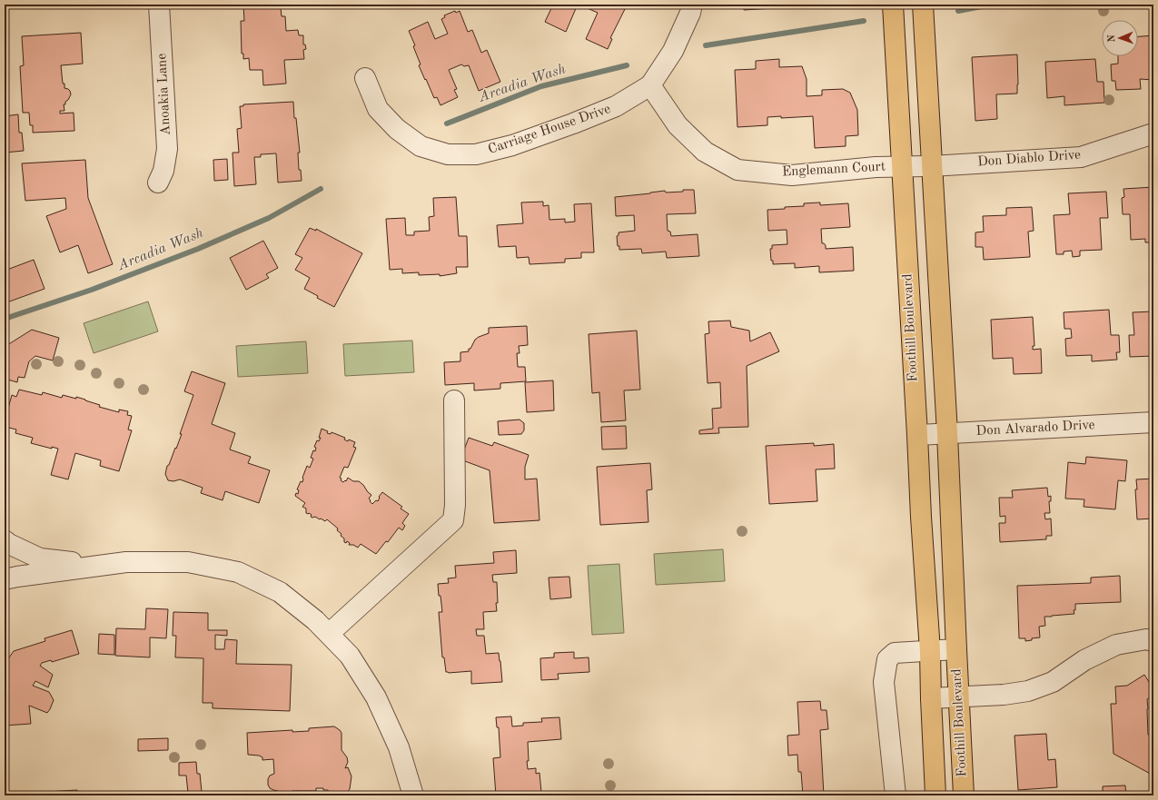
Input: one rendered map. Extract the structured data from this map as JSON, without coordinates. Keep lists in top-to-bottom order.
{
  "streets": {
    "main road": ["Foothill Boulevard"],
    "street": [
      "Anoakia Lane",
      "Carriage House Drive",
      "Don Diablo Drive",
      "Englemann Court",
      "Don Alvarado Drive"
    ]
  },
  "crossings": [
    ["Carriage House Drive", "Englemann Court"],
    ["Don Diablo Drive", "Englemann Court"],
    ["Don Diablo Drive", "Foothill Boulevard"],
    ["Englemann Court", "Foothill Boulevard"],
    ["Foothill Boulevard", "Don Alvarado Drive"]
  ],
  "water": ["Arcadia Wash"],
  "north": "left"
}
